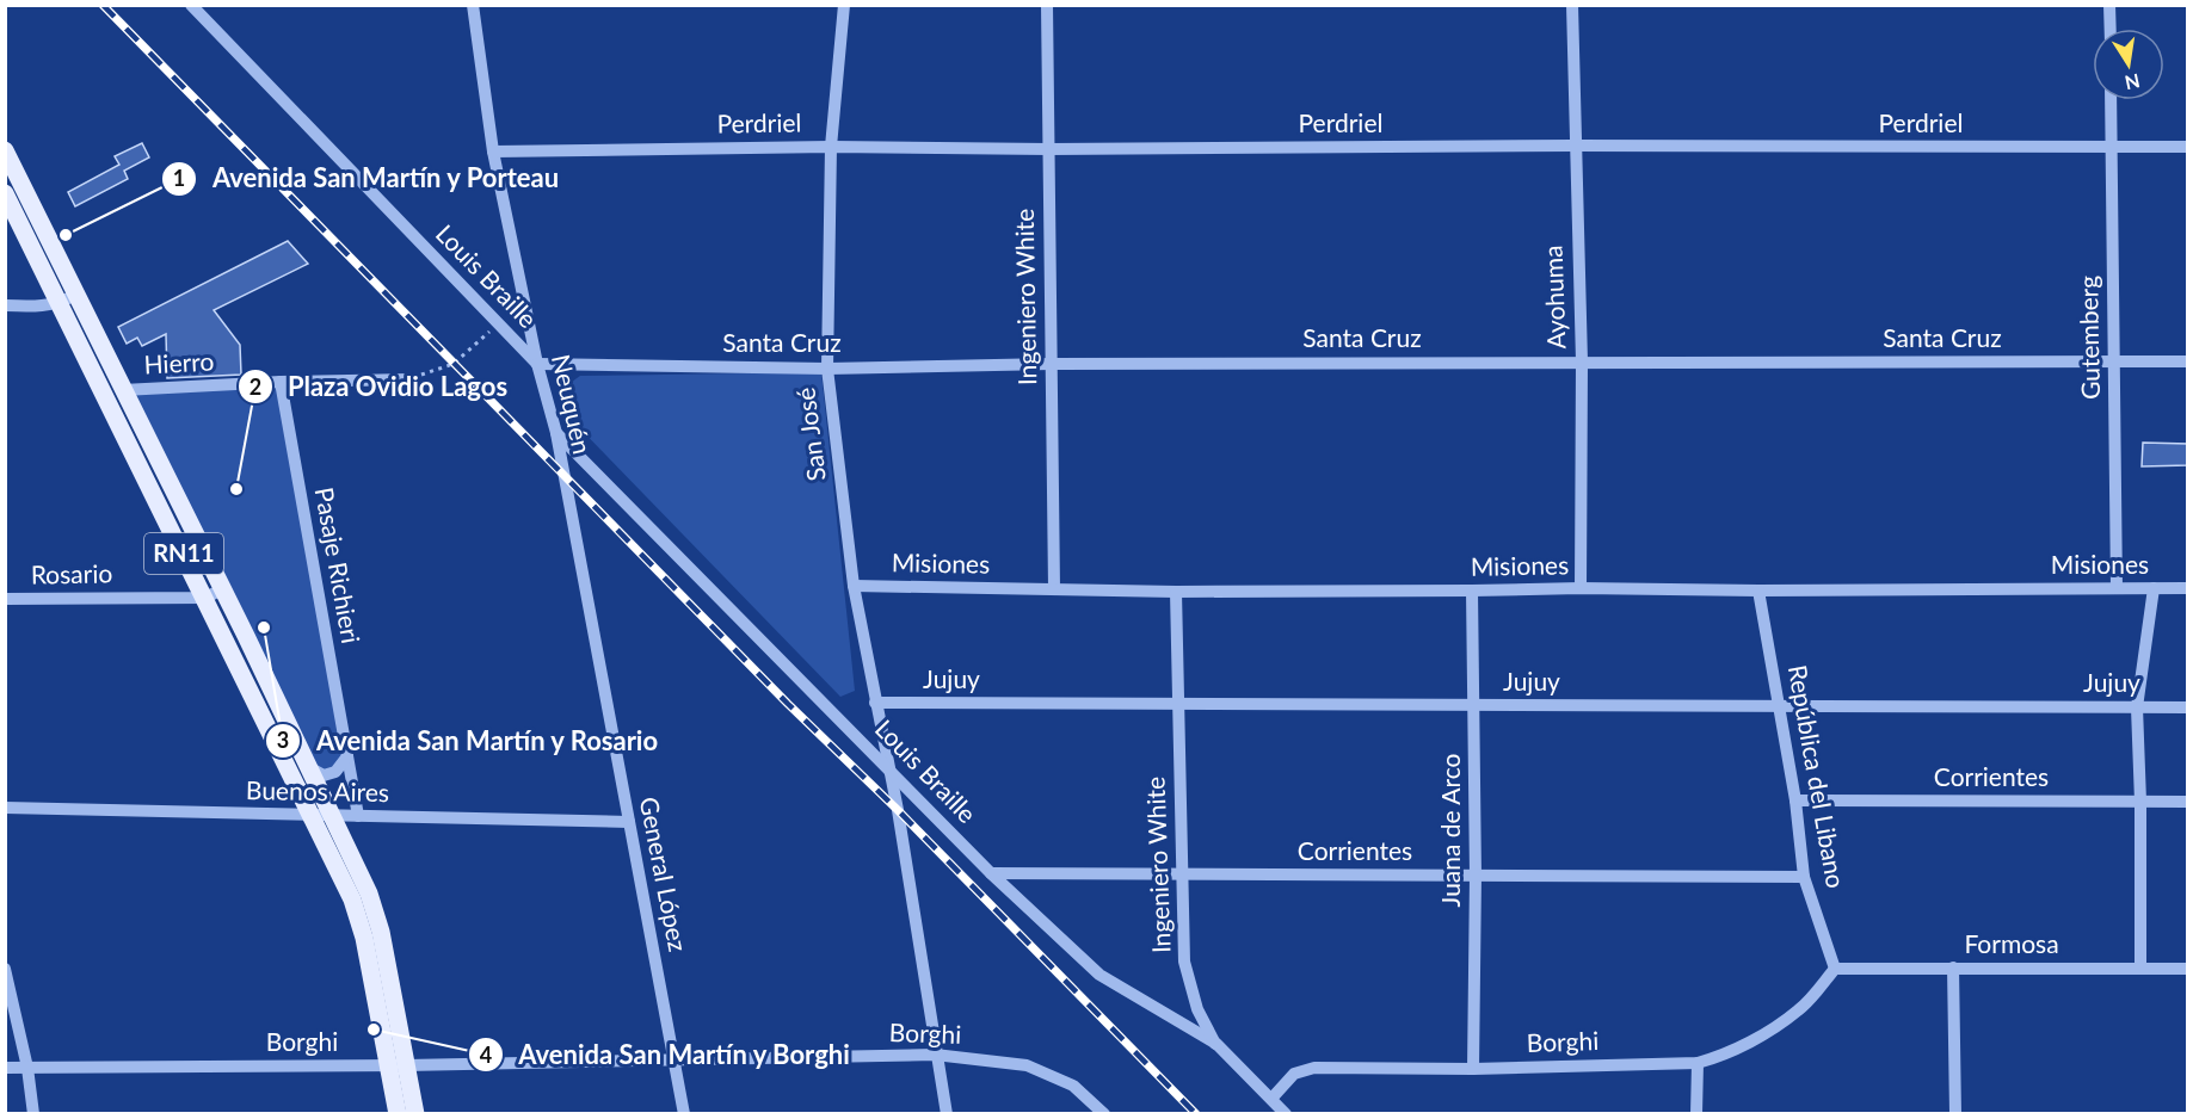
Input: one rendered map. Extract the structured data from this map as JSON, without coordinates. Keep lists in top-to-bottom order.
{
  "streets": {
    "main road": ["RN11"],
    "street": [
      "Perdriel",
      "Louis Braille",
      "Ingeniero White",
      "Ayohuma",
      "Gutemberg",
      "Santa Cruz",
      "Hierro",
      "Neuquén",
      "San José",
      "Misiones",
      "Pasaje Richieri",
      "Rosario",
      "Jujuy",
      "República del Libano",
      "Corrientes",
      "Buenos Aires",
      "Juana de Arco",
      "General López",
      "Formosa",
      "Borghi"
    ]
  },
  "crossings": [
    ["Perdriel", "Ingeniero White"],
    ["Perdriel", "Ayohuma"],
    ["Perdriel", "Gutemberg"],
    ["Perdriel", "Neuquén"],
    ["Perdriel", "San José"],
    ["Louis Braille", "Ingeniero White"],
    ["Louis Braille", "Santa Cruz"],
    ["Louis Braille", "Neuquén"],
    ["Louis Braille", "San José"],
    ["Louis Braille", "Corrientes"],
    ["Louis Braille", "Borghi"],
    ["Ingeniero White", "Santa Cruz"],
    ["Ingeniero White", "Misiones"],
    ["Ingeniero White", "Jujuy"],
    ["Ingeniero White", "Corrientes"],
    ["Ayohuma", "Santa Cruz"],
    ["Ayohuma", "Misiones"],
    ["Gutemberg", "Santa Cruz"],
    ["Gutemberg", "Misiones"],
    ["Santa Cruz", "Neuquén"],
    ["Santa Cruz", "San José"],
    ["Hierro", "RN11"],
    ["Hierro", "Pasaje Richieri"],
    ["Neuquén", "General López"],
    ["San José", "Misiones"],
    ["San José", "Jujuy"],
    ["San José", "Borghi"],
    ["RN11", "Rosario"],
    ["RN11", "Buenos Aires"],
    ["RN11", "Borghi"],
    ["Misiones", "República del Libano"],
    ["Misiones", "Juana de Arco"],
    ["Pasaje Richieri", "Buenos Aires"],
    ["Jujuy", "República del Libano"],
    ["Jujuy", "Juana de Arco"],
    ["República del Libano", "Corrientes"],
    ["República del Libano", "Formosa"],
    ["República del Libano", "Borghi"],
    ["Corrientes", "Juana de Arco"],
    ["Buenos Aires", "General López"],
    ["Juana de Arco", "Borghi"],
    ["General López", "Borghi"],
    ["Formosa", "Borghi"]
  ],
  "places": [
    "Avenida San Martín y Porteau",
    "Plaza Ovidio Lagos",
    "Avenida San Martín y Rosario",
    "Avenida San Martín y Borghi"
  ],
  "north": "bottom"
}
